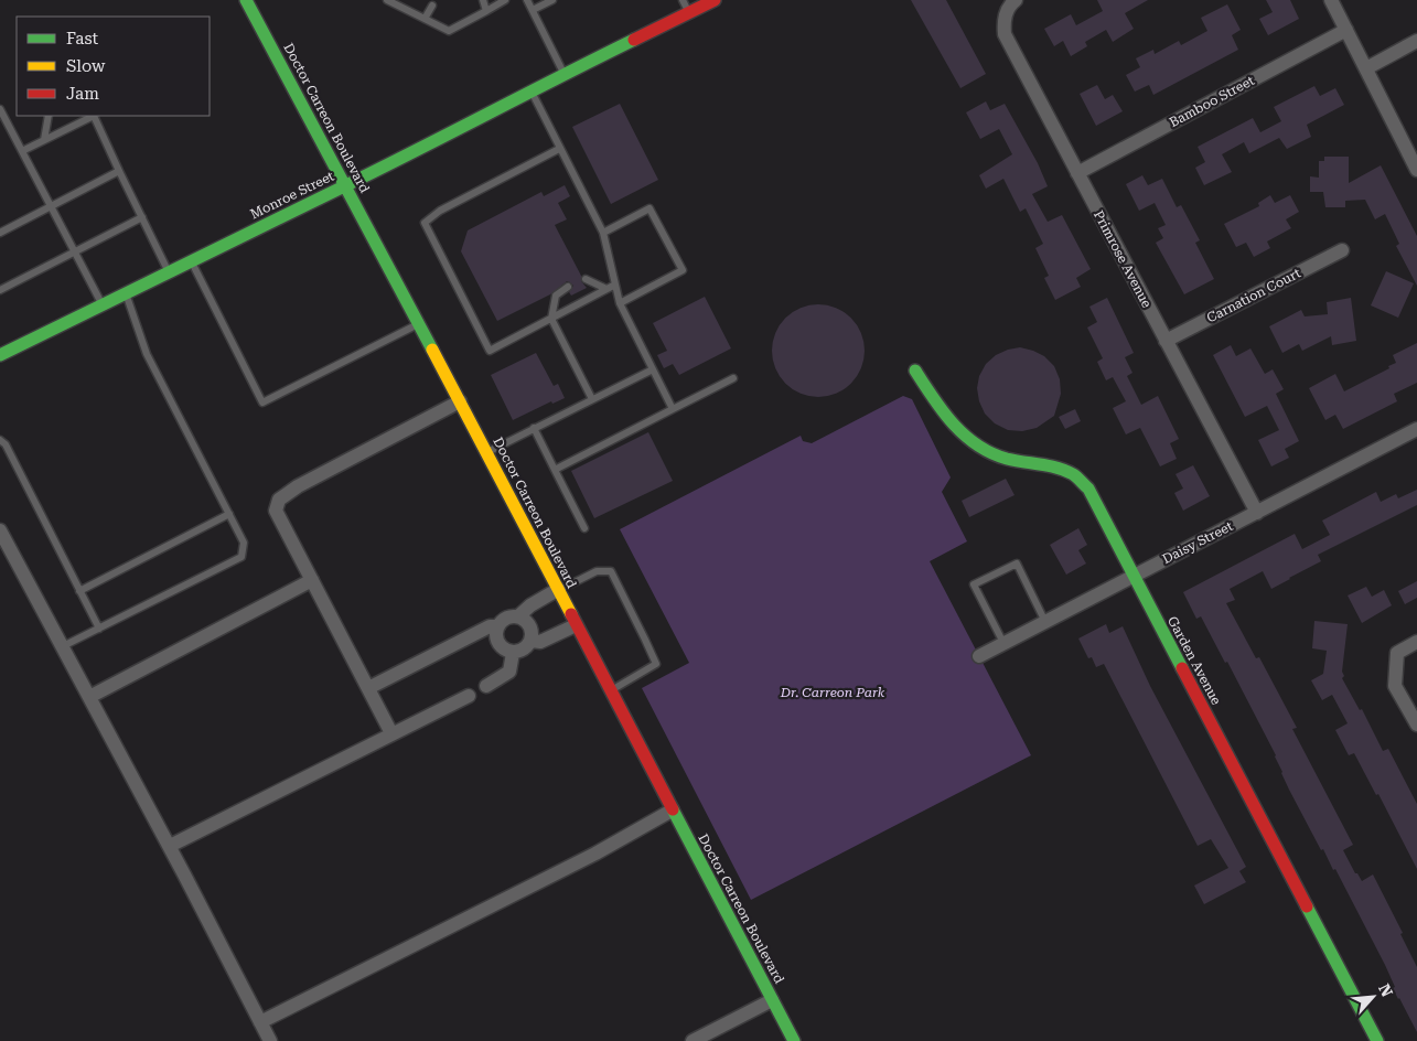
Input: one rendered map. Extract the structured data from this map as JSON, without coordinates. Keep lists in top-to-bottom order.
{
  "streets": {
    "main road": ["Doctor Carreon Boulevard", "Monroe Street", "Garden Avenue"],
    "street": [
      "Bamboo Street",
      "Primrose Avenue",
      "Carnation Court",
      "Daisy Street"
    ]
  },
  "crossings": [
    ["Bamboo Street", "Primrose Avenue"],
    ["Doctor Carreon Boulevard", "Monroe Street"],
    ["Primrose Avenue", "Carnation Court"],
    ["Primrose Avenue", "Daisy Street"],
    ["Daisy Street", "Garden Avenue"]
  ],
  "parks": ["Dr. Carreon Park"],
  "legend": ["Fast", "Slow", "Jam"],
  "north": "top right"
}
